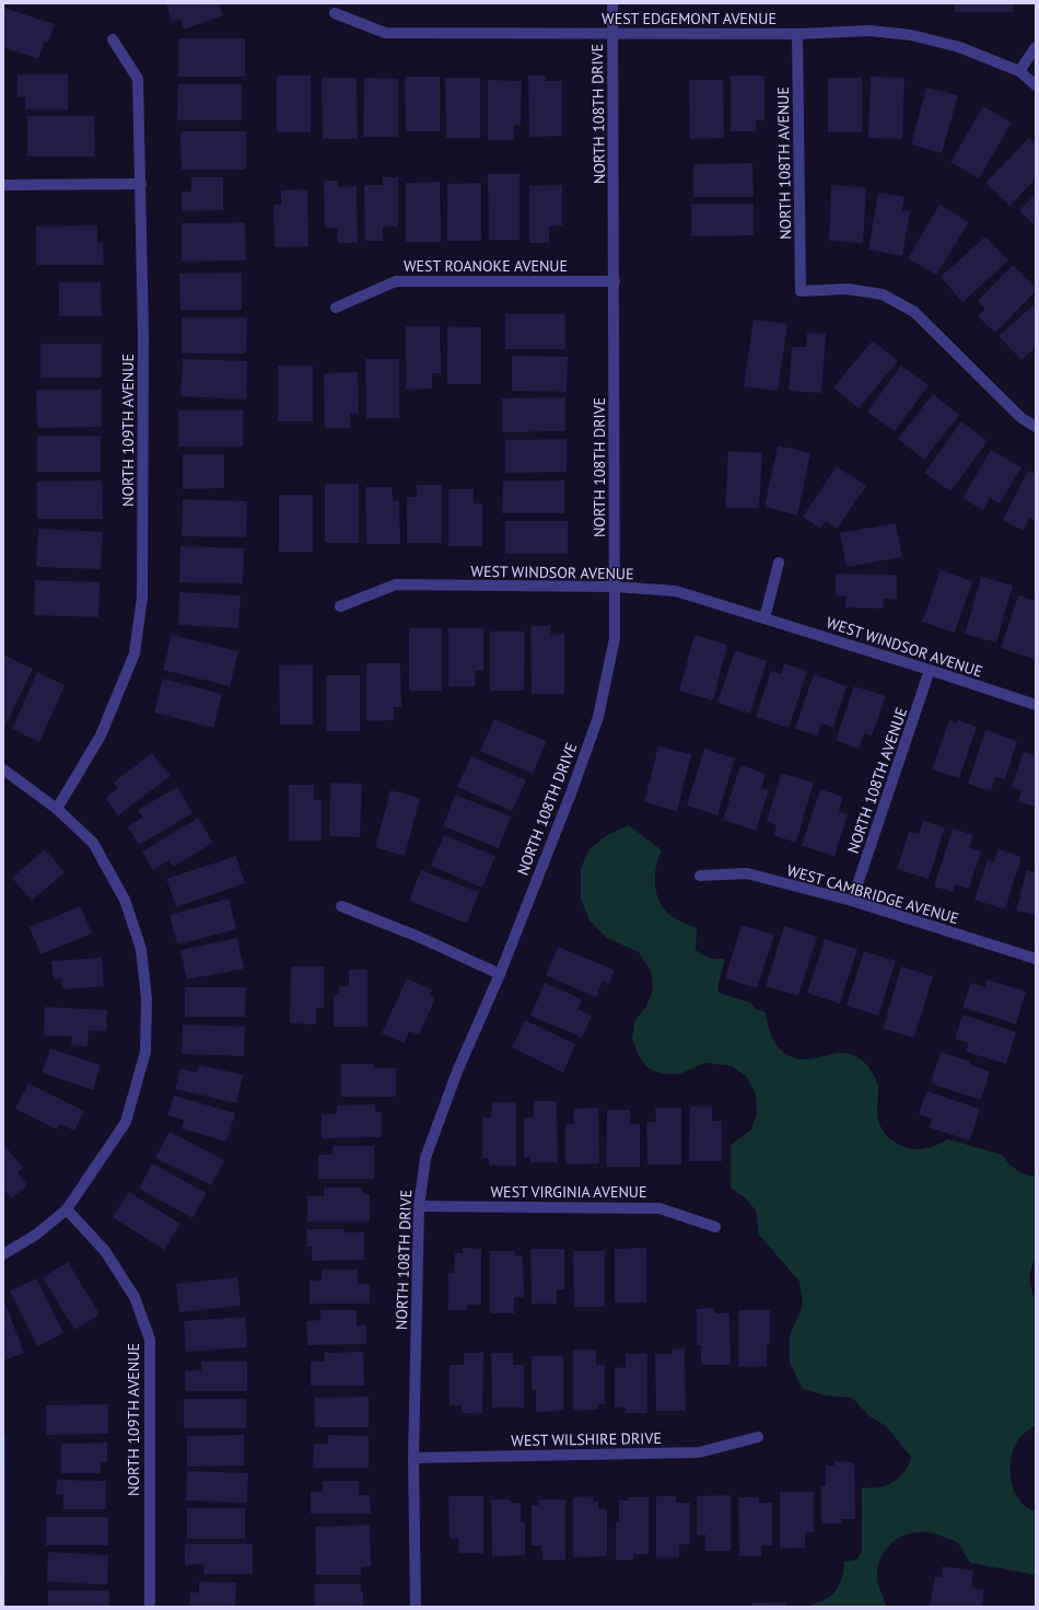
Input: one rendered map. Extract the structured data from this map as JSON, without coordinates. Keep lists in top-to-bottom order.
{
  "streets": {
    "street": [
      "WEST EDGEMONT AVENUE",
      "NORTH 108TH DRIVE",
      "NORTH 108TH AVENUE",
      "WEST ROANOKE AVENUE",
      "NORTH 109TH AVENUE",
      "WEST WINDSOR AVENUE",
      "WEST CAMBRIDGE AVENUE",
      "WEST VIRGINIA AVENUE",
      "WEST WILSHIRE DRIVE"
    ]
  },
  "crossings": [
    ["WEST EDGEMONT AVENUE", "NORTH 108TH DRIVE"],
    ["WEST EDGEMONT AVENUE", "NORTH 108TH AVENUE"],
    ["NORTH 108TH DRIVE", "WEST ROANOKE AVENUE"],
    ["NORTH 108TH DRIVE", "WEST WINDSOR AVENUE"],
    ["NORTH 108TH DRIVE", "WEST VIRGINIA AVENUE"],
    ["NORTH 108TH DRIVE", "WEST WILSHIRE DRIVE"],
    ["NORTH 108TH AVENUE", "WEST WINDSOR AVENUE"],
    ["NORTH 108TH AVENUE", "WEST CAMBRIDGE AVENUE"]
  ]
}
